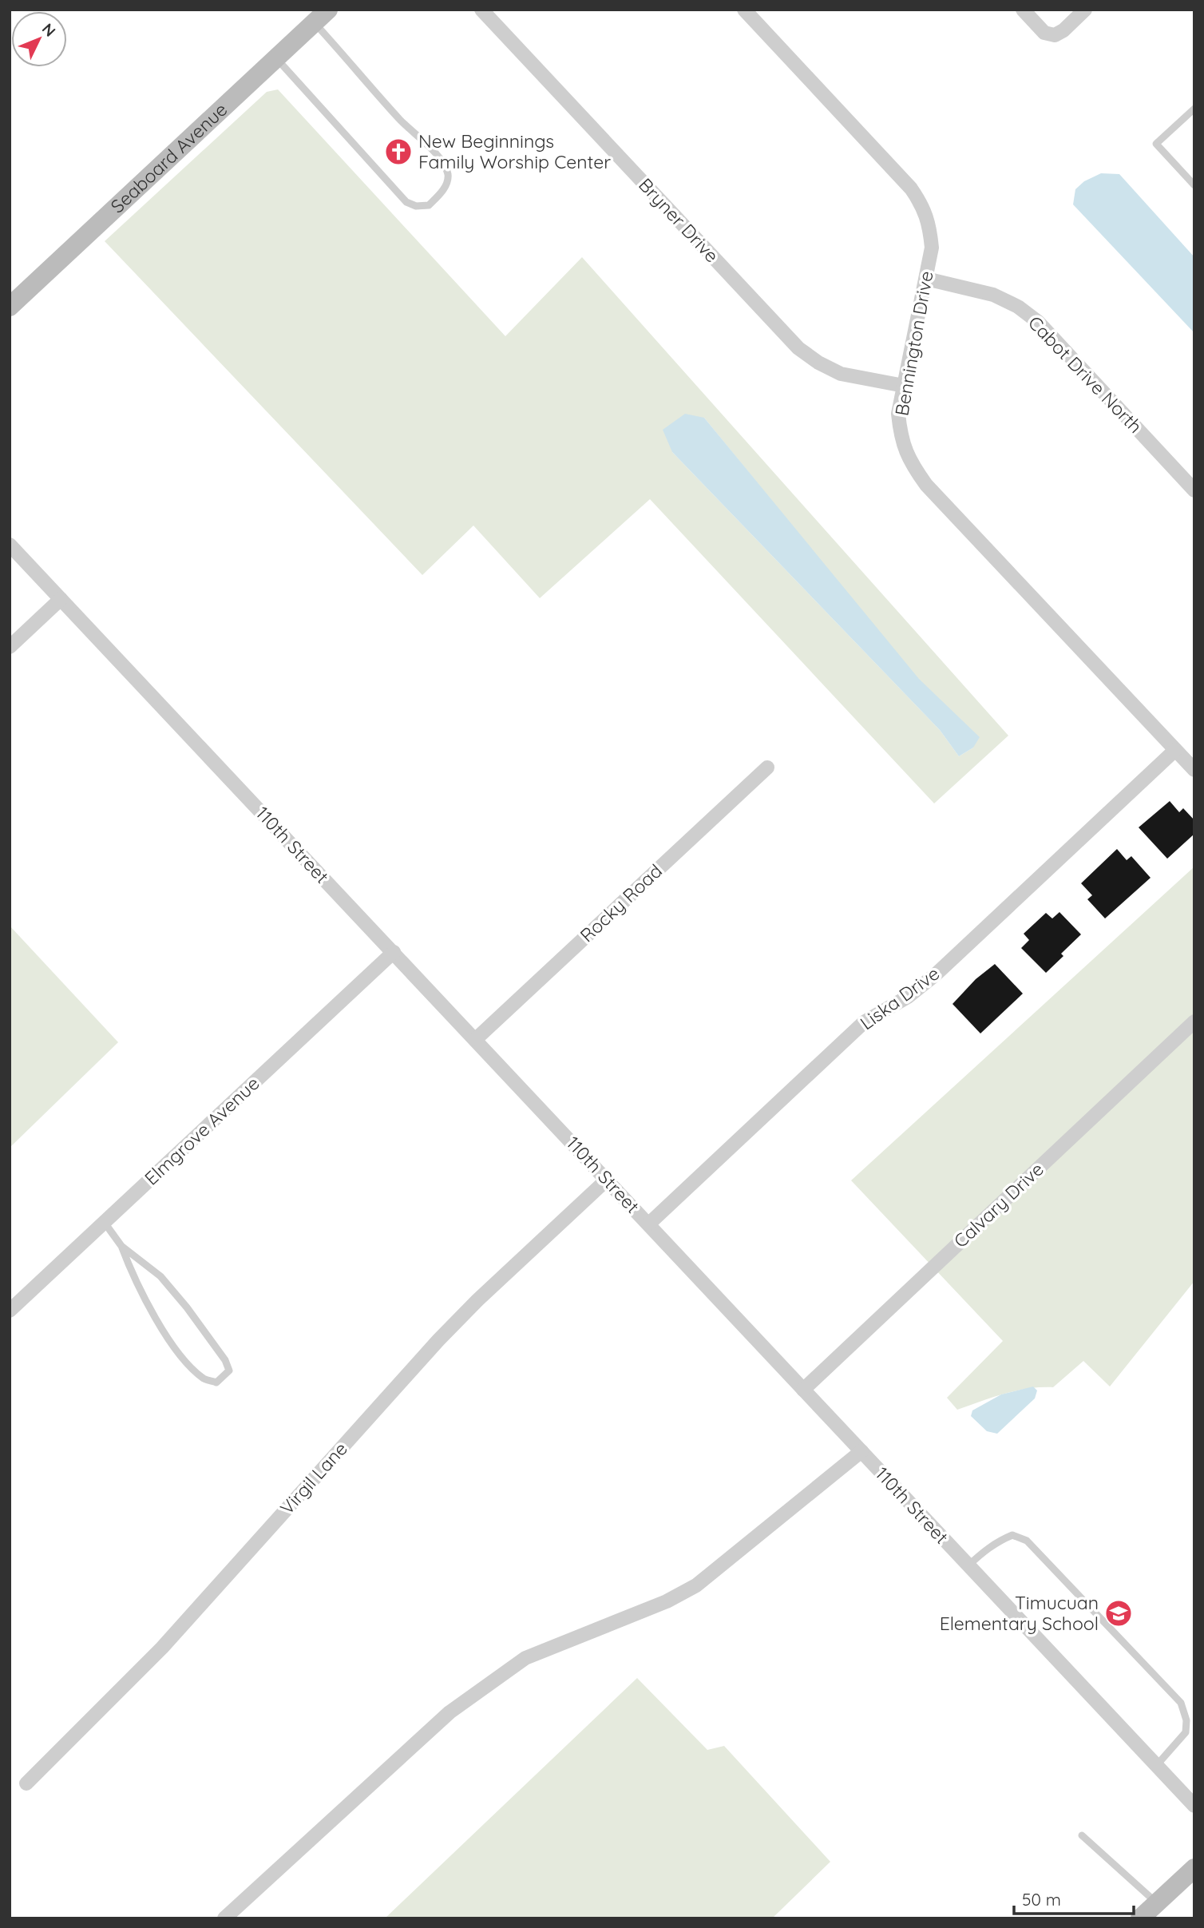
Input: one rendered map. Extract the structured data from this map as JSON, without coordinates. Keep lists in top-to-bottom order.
{
  "streets": {
    "street": [
      "Seaboard Avenue",
      "Bryner Drive",
      "Bennington Drive",
      "Cabot Drive North",
      "110th Street",
      "Rocky Road",
      "Liska Drive",
      "Elmgrove Avenue",
      "Calvary Drive",
      "Virgil Lane"
    ]
  },
  "crossings": [
    ["Bryner Drive", "Bennington Drive"],
    ["Bennington Drive", "Cabot Drive North"],
    ["Bennington Drive", "Liska Drive"],
    ["110th Street", "Rocky Road"],
    ["110th Street", "Liska Drive"],
    ["110th Street", "Elmgrove Avenue"],
    ["110th Street", "Calvary Drive"],
    ["110th Street", "Virgil Lane"]
  ],
  "places": {
    "church": ["New Beginnings Family Worship Center"],
    "school or university": ["Timucuan Elementary School"]
  },
  "scale_bar": "50 m",
  "north": "top right"
}
